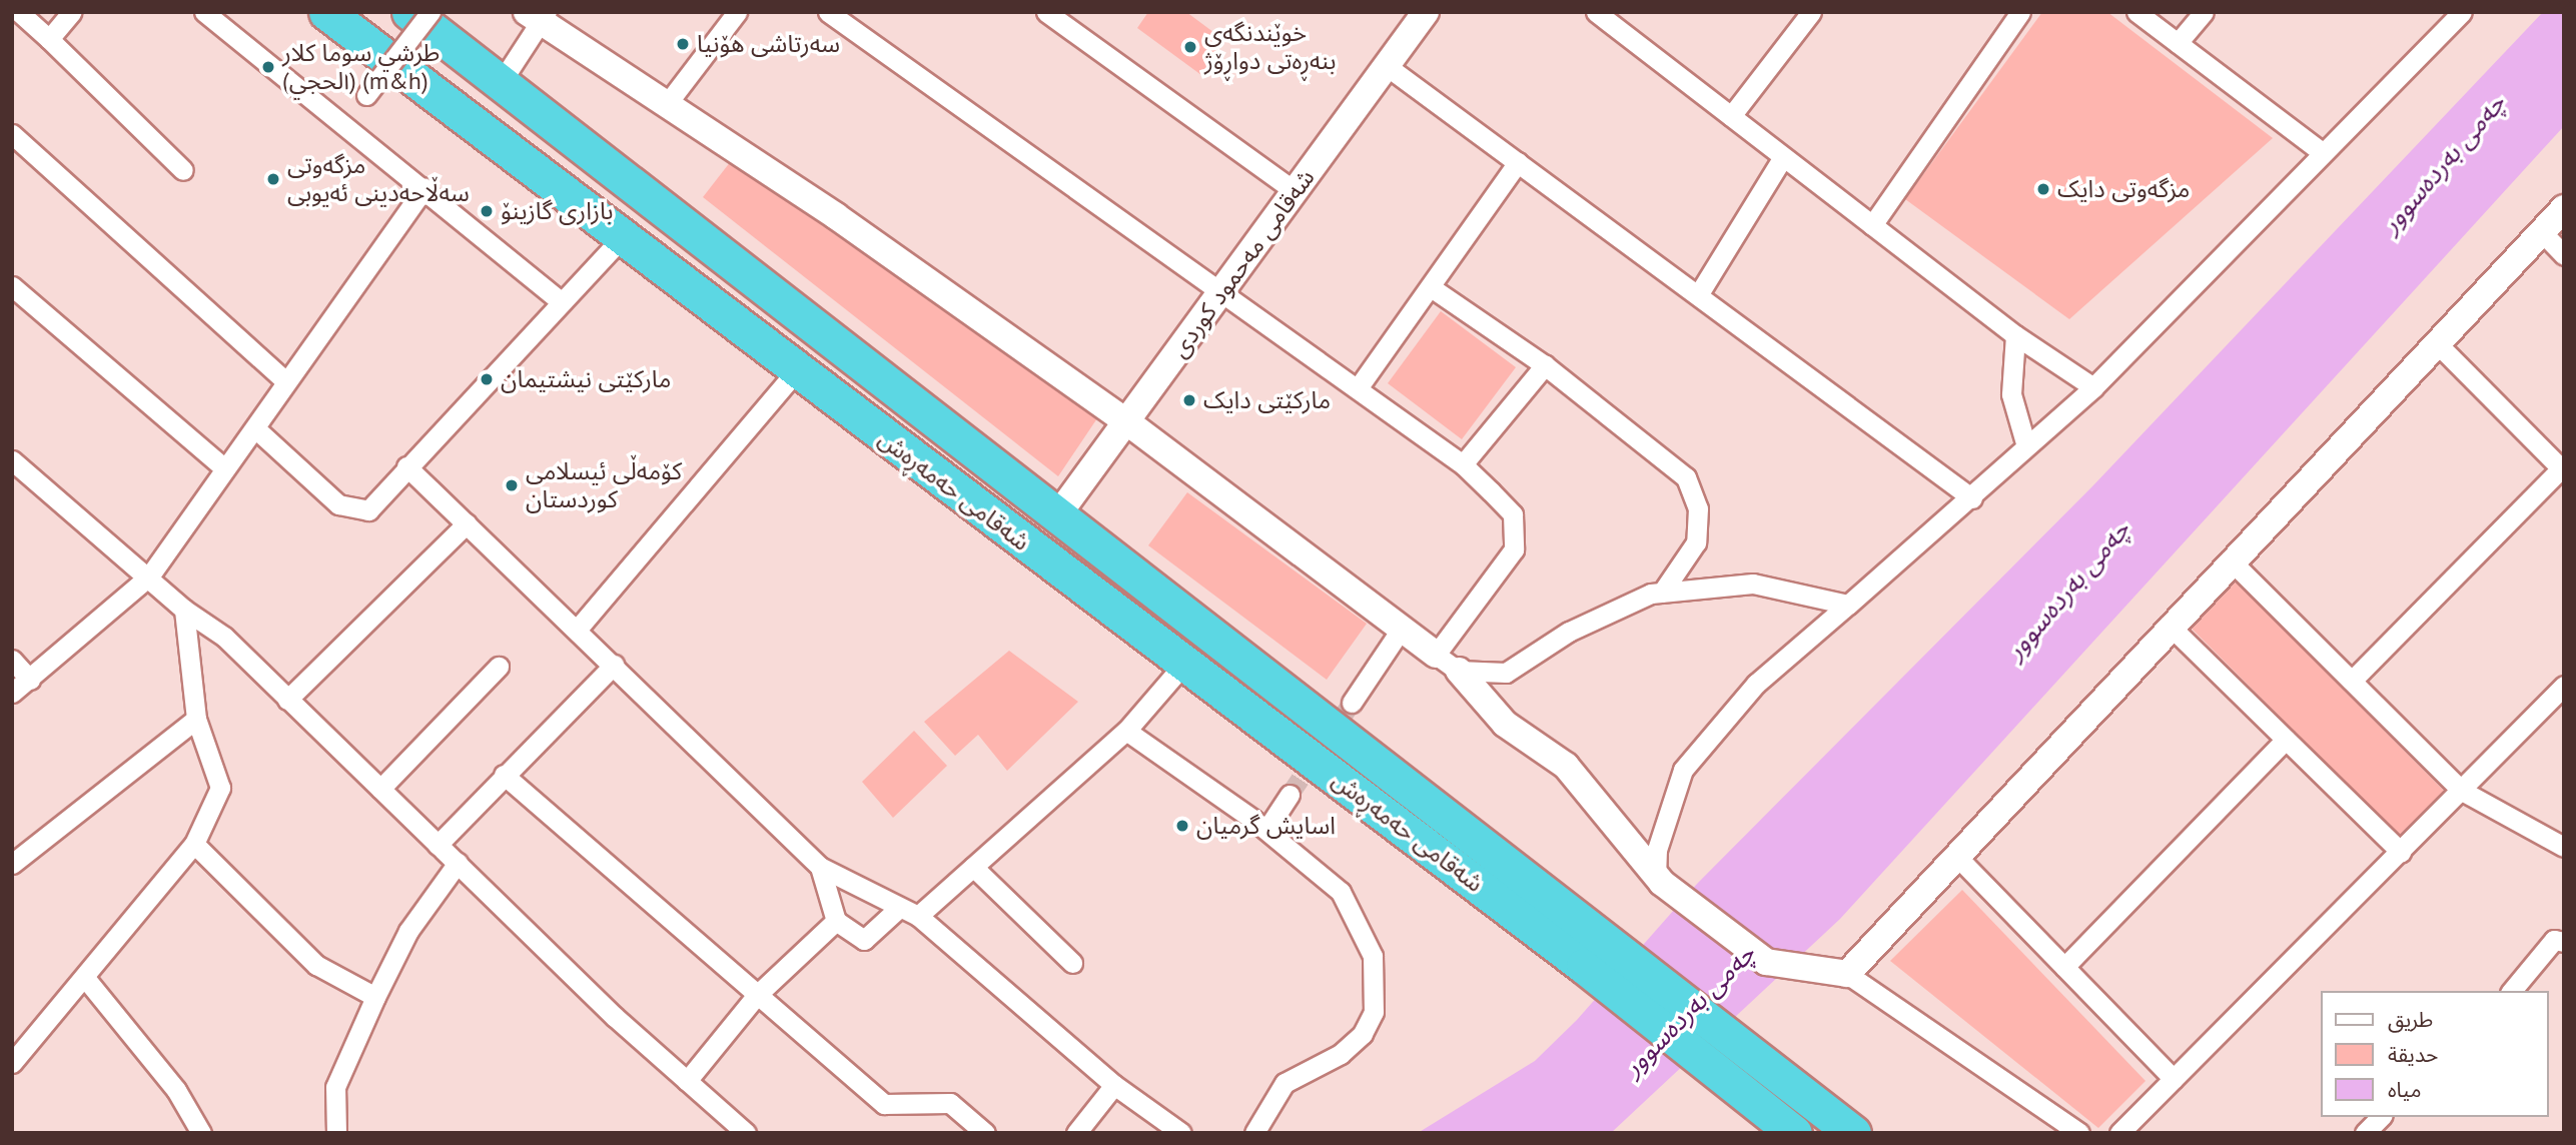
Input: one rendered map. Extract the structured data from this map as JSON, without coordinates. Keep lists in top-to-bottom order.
{
  "streets": {
    "highway": ["شەقامی حەمەڕەش"],
    "street": ["شەقامی مەحمود کوردی"]
  },
  "crossings": [
    ["شەقامی مەحمود کوردی", "شەقامی حەمەڕەش"]
  ],
  "water": ["چەمی بەردەسوور"],
  "places": [
    "سەرتاشی هۆنیا",
    "خوێندنگەی بنەڕەتی دواڕۆژ",
    "طرشي سوما كلار (الحجي) (m&h)",
    "مزگەوتی سەڵاحەدینی ئەیوبی",
    "مزگەوتی دایک",
    "بازاری گازینۆ",
    "مارکێتی نیشتیمان",
    "مارکێتی دایک",
    "کۆمەڵی ئیسلامی کوردستان",
    "اسايش گرميان"
  ],
  "legend": ["طريق", "حديقة", "مياه"]
}
